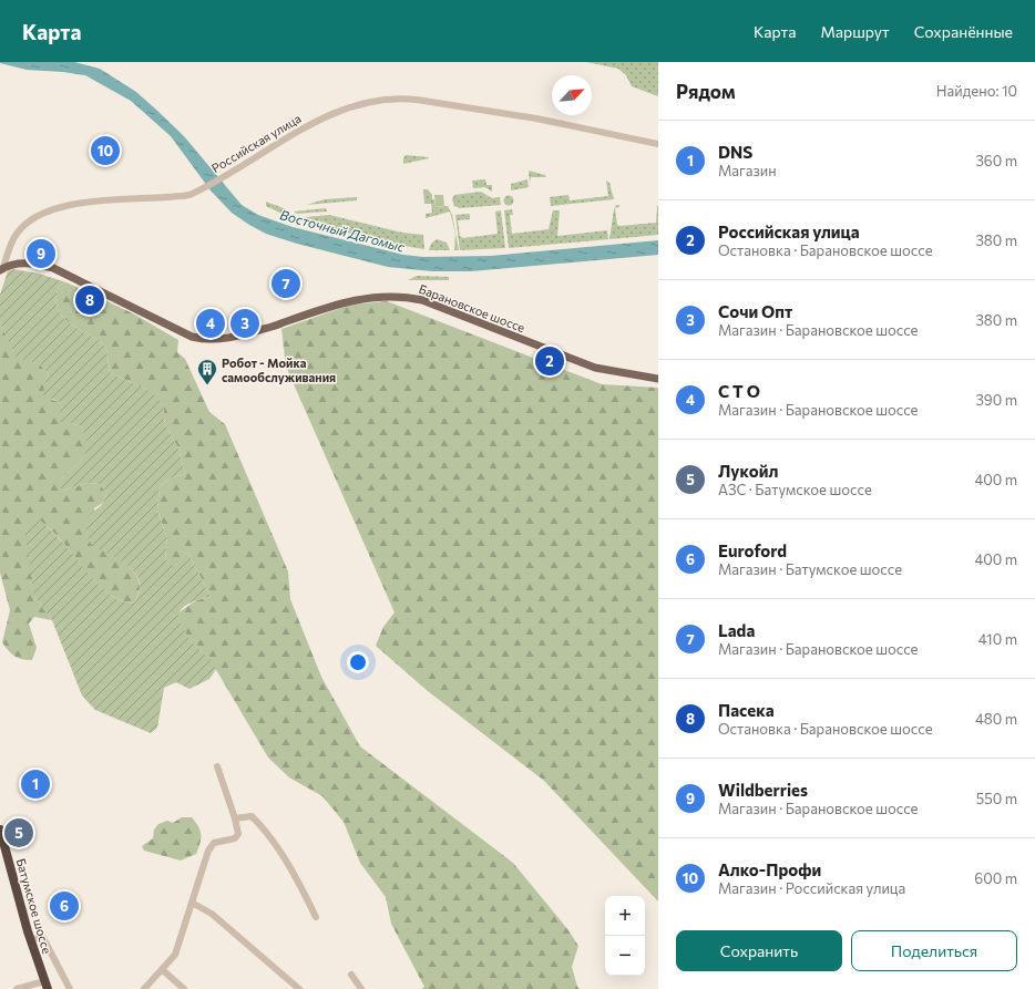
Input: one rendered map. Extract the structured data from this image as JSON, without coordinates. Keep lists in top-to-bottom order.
{
  "streets": {
    "highway": ["Батумское шоссе"],
    "main road": ["Барановское шоссе"],
    "street": ["Российская улица"]
  },
  "crossings": [
    ["Российская улица", "Барановское шоссе"]
  ],
  "water": ["Восточный Дагомыс"],
  "places": {
    "building": ["Робот - Мойка самообслуживания"]
  },
  "north": "top right",
  "page": {
    "header": "Карта",
    "nav": ["Карта", "Маршрут", "Сохранённые"],
    "heading": ["Рядом", "Найдено: 10"],
    "list": [
      {
        "mark": "1",
        "name": "DNS",
        "note": "Магазин",
        "value": "360 m"
      },
      {
        "mark": "2",
        "name": "Российская улица",
        "note": "Остановка · Барановское шоссе",
        "value": "380 m"
      },
      {
        "mark": "3",
        "name": "Сочи Опт",
        "note": "Магазин · Барановское шоссе",
        "value": "380 m"
      },
      {
        "mark": "4",
        "name": "С Т О",
        "note": "Магазин · Барановское шоссе",
        "value": "390 m"
      },
      {
        "mark": "5",
        "name": "Лукойл",
        "note": "АЗС · Батумское шоссе",
        "value": "400 m"
      },
      {
        "mark": "6",
        "name": "Euroford",
        "note": "Магазин · Батумское шоссе",
        "value": "400 m"
      },
      {
        "mark": "7",
        "name": "Lada",
        "note": "Магазин · Барановское шоссе",
        "value": "410 m"
      },
      {
        "mark": "8",
        "name": "Пасека",
        "note": "Остановка · Барановское шоссе",
        "value": "480 m"
      },
      {
        "mark": "9",
        "name": "Wildberries",
        "note": "Магазин · Барановское шоссе",
        "value": "550 m"
      },
      {
        "mark": "10",
        "name": "Алко-Профи",
        "note": "Магазин · Российская улица",
        "value": "600 m"
      }
    ],
    "pins": [
      "10",
      "9",
      "7",
      "8",
      "3",
      "4",
      "2",
      "1",
      "5",
      "6"
    ],
    "map_buttons": ["+", "−"],
    "buttons": ["Сохранить", "Поделиться"]
  }
}
